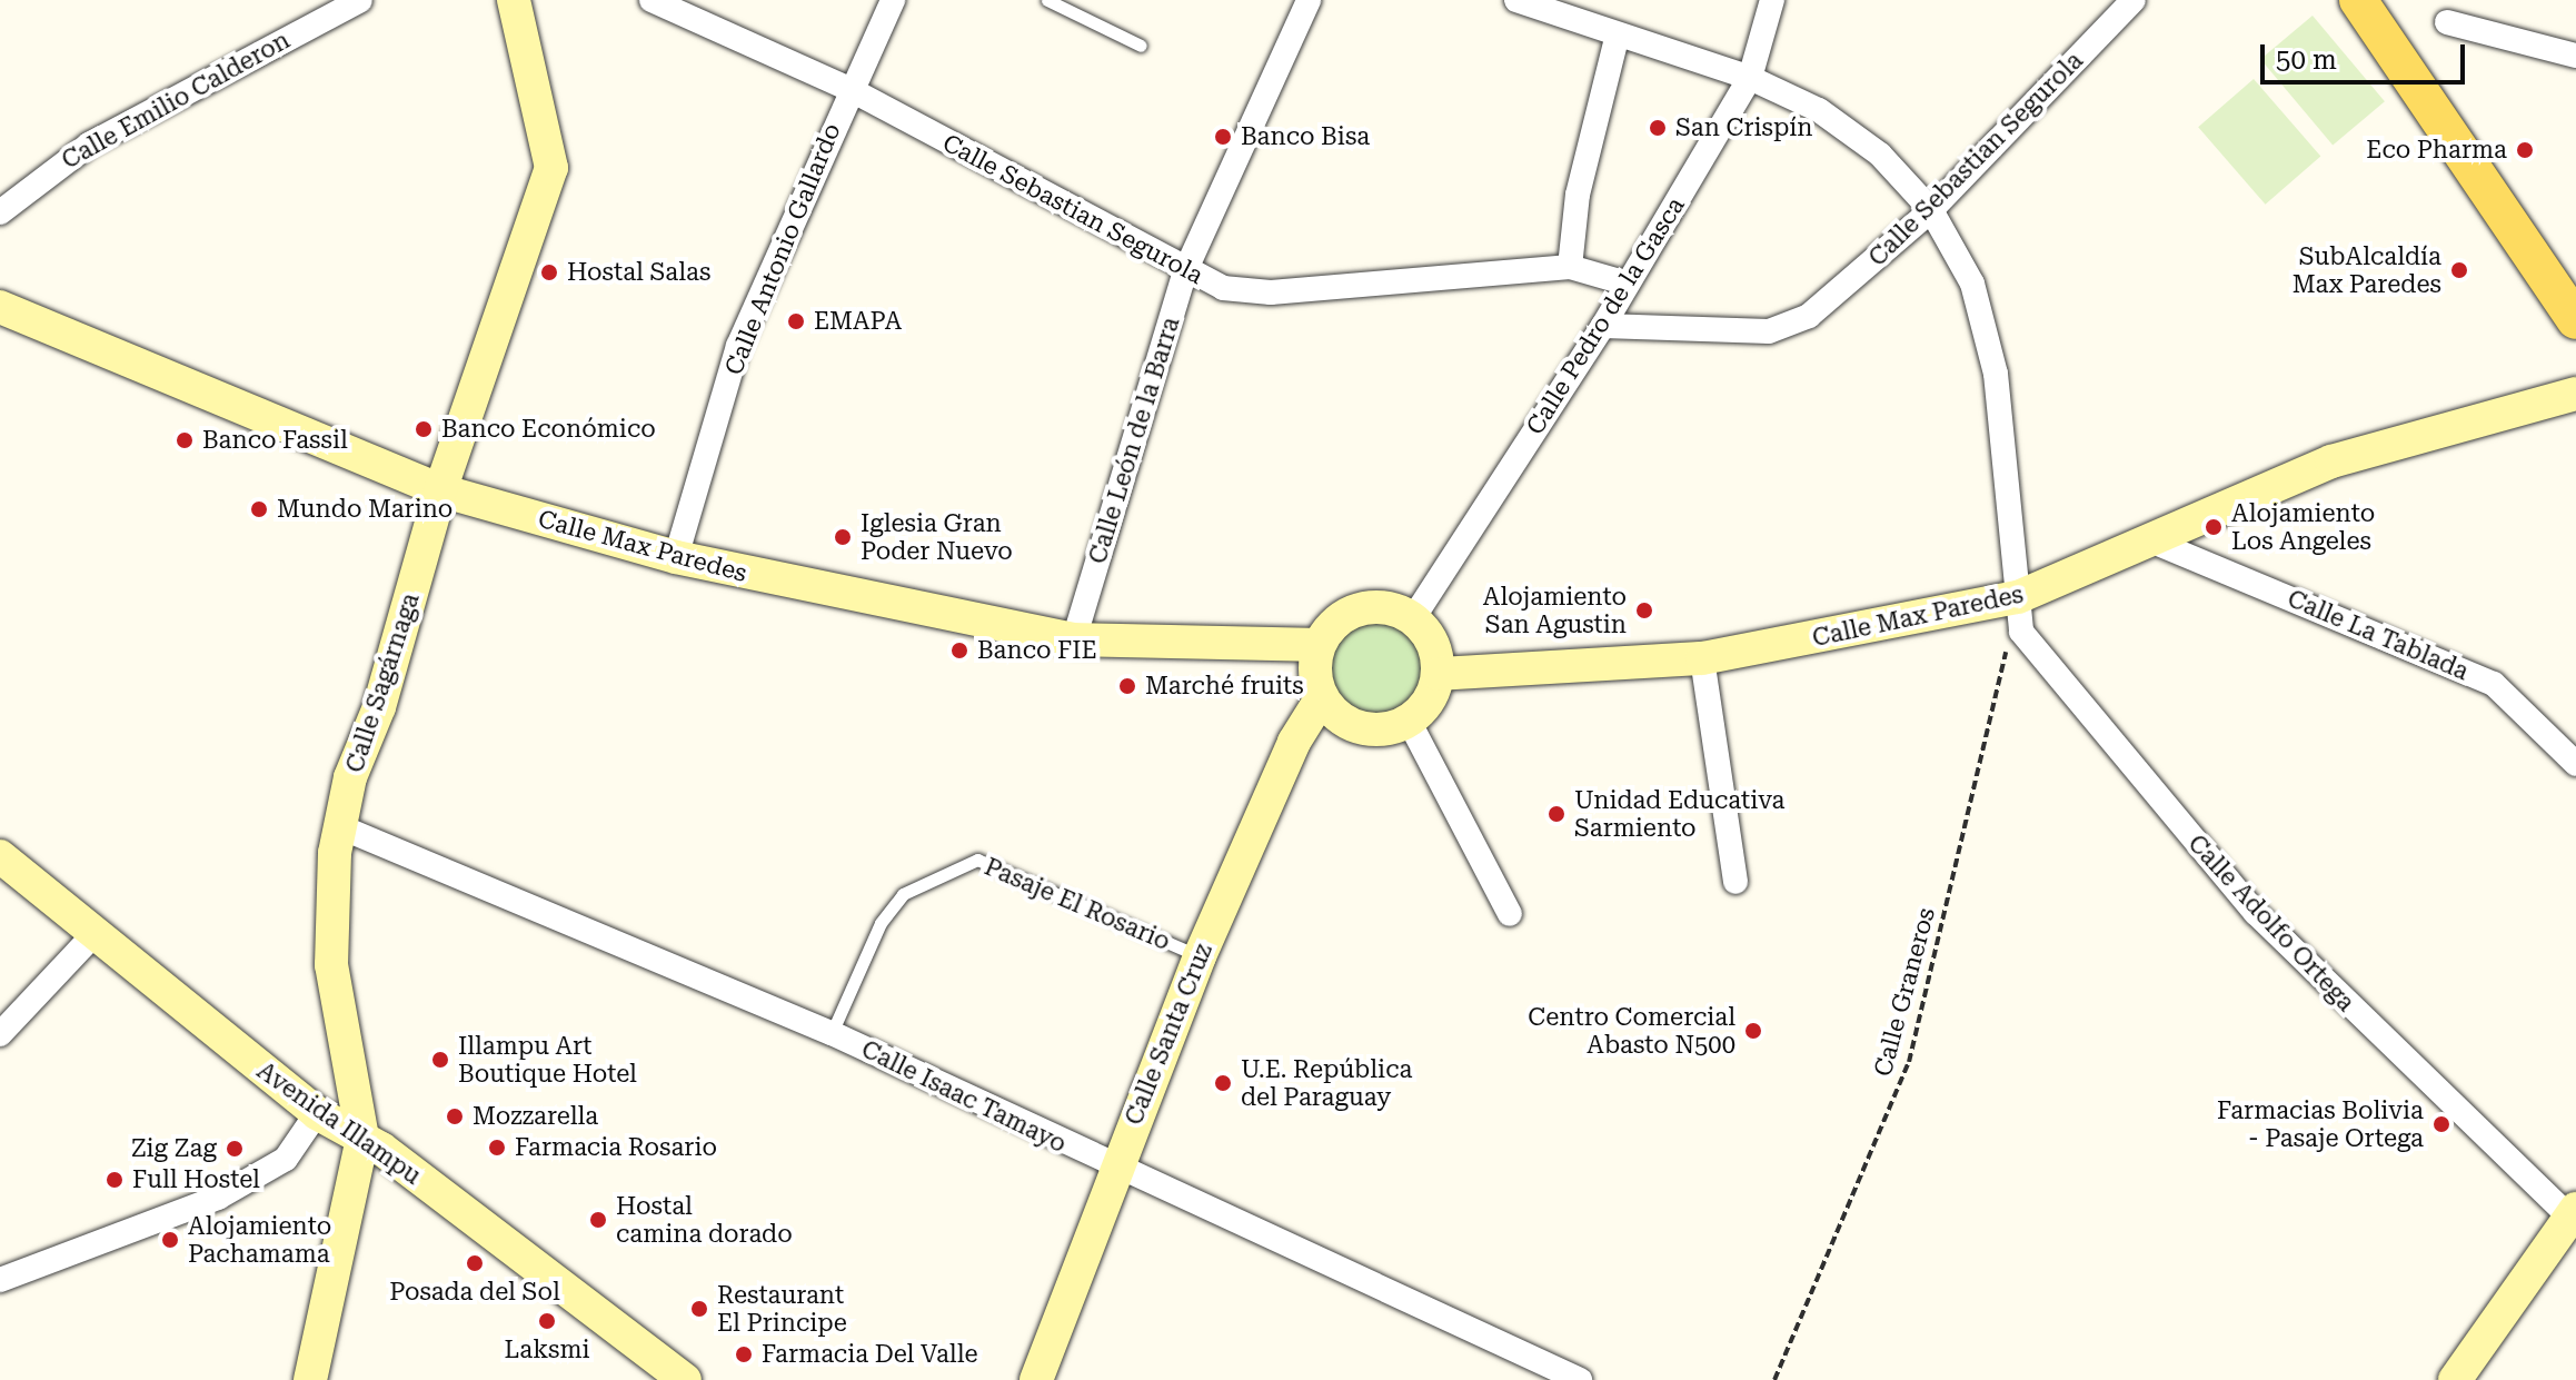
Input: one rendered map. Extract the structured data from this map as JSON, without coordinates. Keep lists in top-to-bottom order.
{
  "streets": {
    "main road": [
      "Calle Max Paredes",
      "Calle Sagárnaga",
      "Calle Santa Cruz",
      "Avenida Illampu"
    ],
    "street": [
      "Calle Emilio Calderon",
      "Calle Sebastian Segurola",
      "Calle Antonio Gallardo",
      "Calle Pedro de la Gasca",
      "Calle León de la Barra",
      "Calle La Tablada",
      "Calle Adolfo Ortega",
      "Calle Isaac Tamayo"
    ],
    "lane": ["Pasaje El Rosario"],
    "path": ["Calle Graneros"]
  },
  "crossings": [
    ["Calle Sebastian Segurola", "Calle Antonio Gallardo"],
    ["Calle Sebastian Segurola", "Calle Pedro de la Gasca"],
    ["Calle Sebastian Segurola", "Calle León de la Barra"],
    ["Calle Sebastian Segurola", "Calle Adolfo Ortega"],
    ["Calle Antonio Gallardo", "Calle Max Paredes"],
    ["Calle Pedro de la Gasca", "Calle Max Paredes"],
    ["Calle Pedro de la Gasca", "Calle Adolfo Ortega"],
    ["Calle Pedro de la Gasca", "Calle Santa Cruz"],
    ["Calle León de la Barra", "Calle Max Paredes"],
    ["Calle Max Paredes", "Calle La Tablada"],
    ["Calle Max Paredes", "Calle Sagárnaga"],
    ["Calle Max Paredes", "Calle Adolfo Ortega"],
    ["Calle Max Paredes", "Calle Santa Cruz"],
    ["Calle Sagárnaga", "Calle Isaac Tamayo"],
    ["Calle Sagárnaga", "Avenida Illampu"],
    ["Pasaje El Rosario", "Calle Santa Cruz"],
    ["Pasaje El Rosario", "Calle Isaac Tamayo"],
    ["Calle Santa Cruz", "Calle Isaac Tamayo"]
  ],
  "places": [
    "San Crispín",
    "Banco Bisa",
    "Eco Pharma",
    "SubAlcaldía Max Paredes",
    "Hostal Salas",
    "EMAPA",
    "Banco Económico",
    "Banco Fassil",
    "Mundo Marino",
    "Alojamiento Los Angeles",
    "Iglesia Gran Poder Nuevo",
    "Alojamiento San Agustin",
    "Banco FIE",
    "Marché fruits",
    "Unidad Educativa Sarmiento",
    "Centro Comercial Abasto N500",
    "Illampu Art Boutique Hotel",
    "U.E. República del Paraguay",
    "Mozzarella",
    "Farmacias Bolivia - Pasaje Ortega",
    "Farmacia Rosario",
    "Zig Zag",
    "Full Hostel",
    "Hostal camina dorado",
    "Alojamiento Pachamama",
    "Posada del Sol",
    "Restaurant El Principe",
    "Laksmi",
    "Farmacia Del Valle"
  ],
  "scale_bar": "50 m"
}
